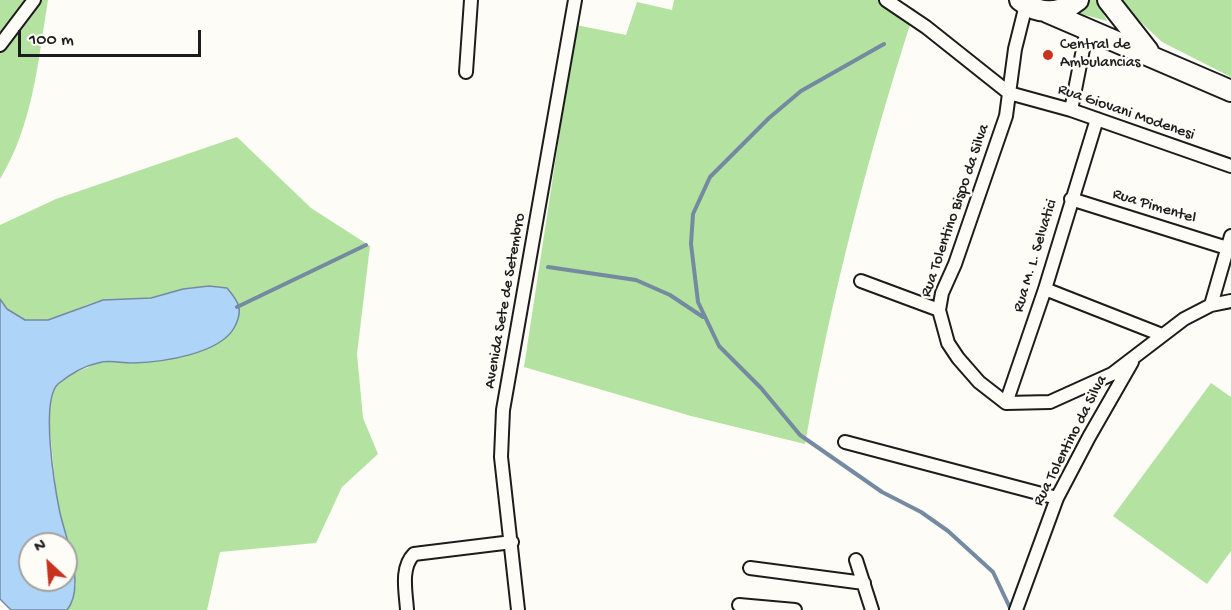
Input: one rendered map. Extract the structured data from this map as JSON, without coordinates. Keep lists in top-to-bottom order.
{
  "streets": {
    "street": [
      "Rua Giovani Modenesi",
      "Rua Pimentel",
      "Rua Tolentino Bispo da Silva",
      "Rua M. L. Selvatici",
      "Avenida Sete de Setembro",
      "Rua Tolentino da Silva"
    ]
  },
  "crossings": [
    ["Rua Giovani Modenesi", "Rua Tolentino Bispo da Silva"],
    ["Rua Giovani Modenesi", "Rua M. L. Selvatici"],
    ["Rua Pimentel", "Rua M. L. Selvatici"],
    ["Rua Tolentino Bispo da Silva", "Rua M. L. Selvatici"]
  ],
  "places": ["Central de Ambulancias"],
  "scale_bar": "100 m",
  "north": "top left"
}
